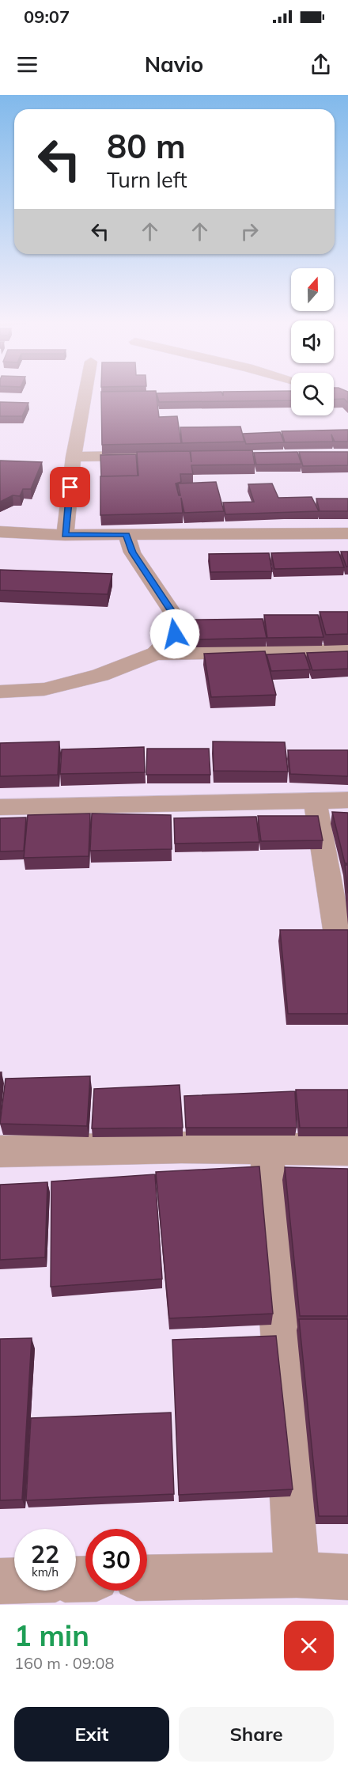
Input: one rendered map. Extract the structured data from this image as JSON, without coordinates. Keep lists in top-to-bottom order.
{
  "north": "top",
  "page": {
    "status": "09:07",
    "header": "Navio",
    "turn": ["80 m", "Turn left"],
    "speed": "22 km/h",
    "limit": "30",
    "heading": ["1 min", "160 m · 09:08"],
    "buttons": ["Exit", "Share"]
  }
}
